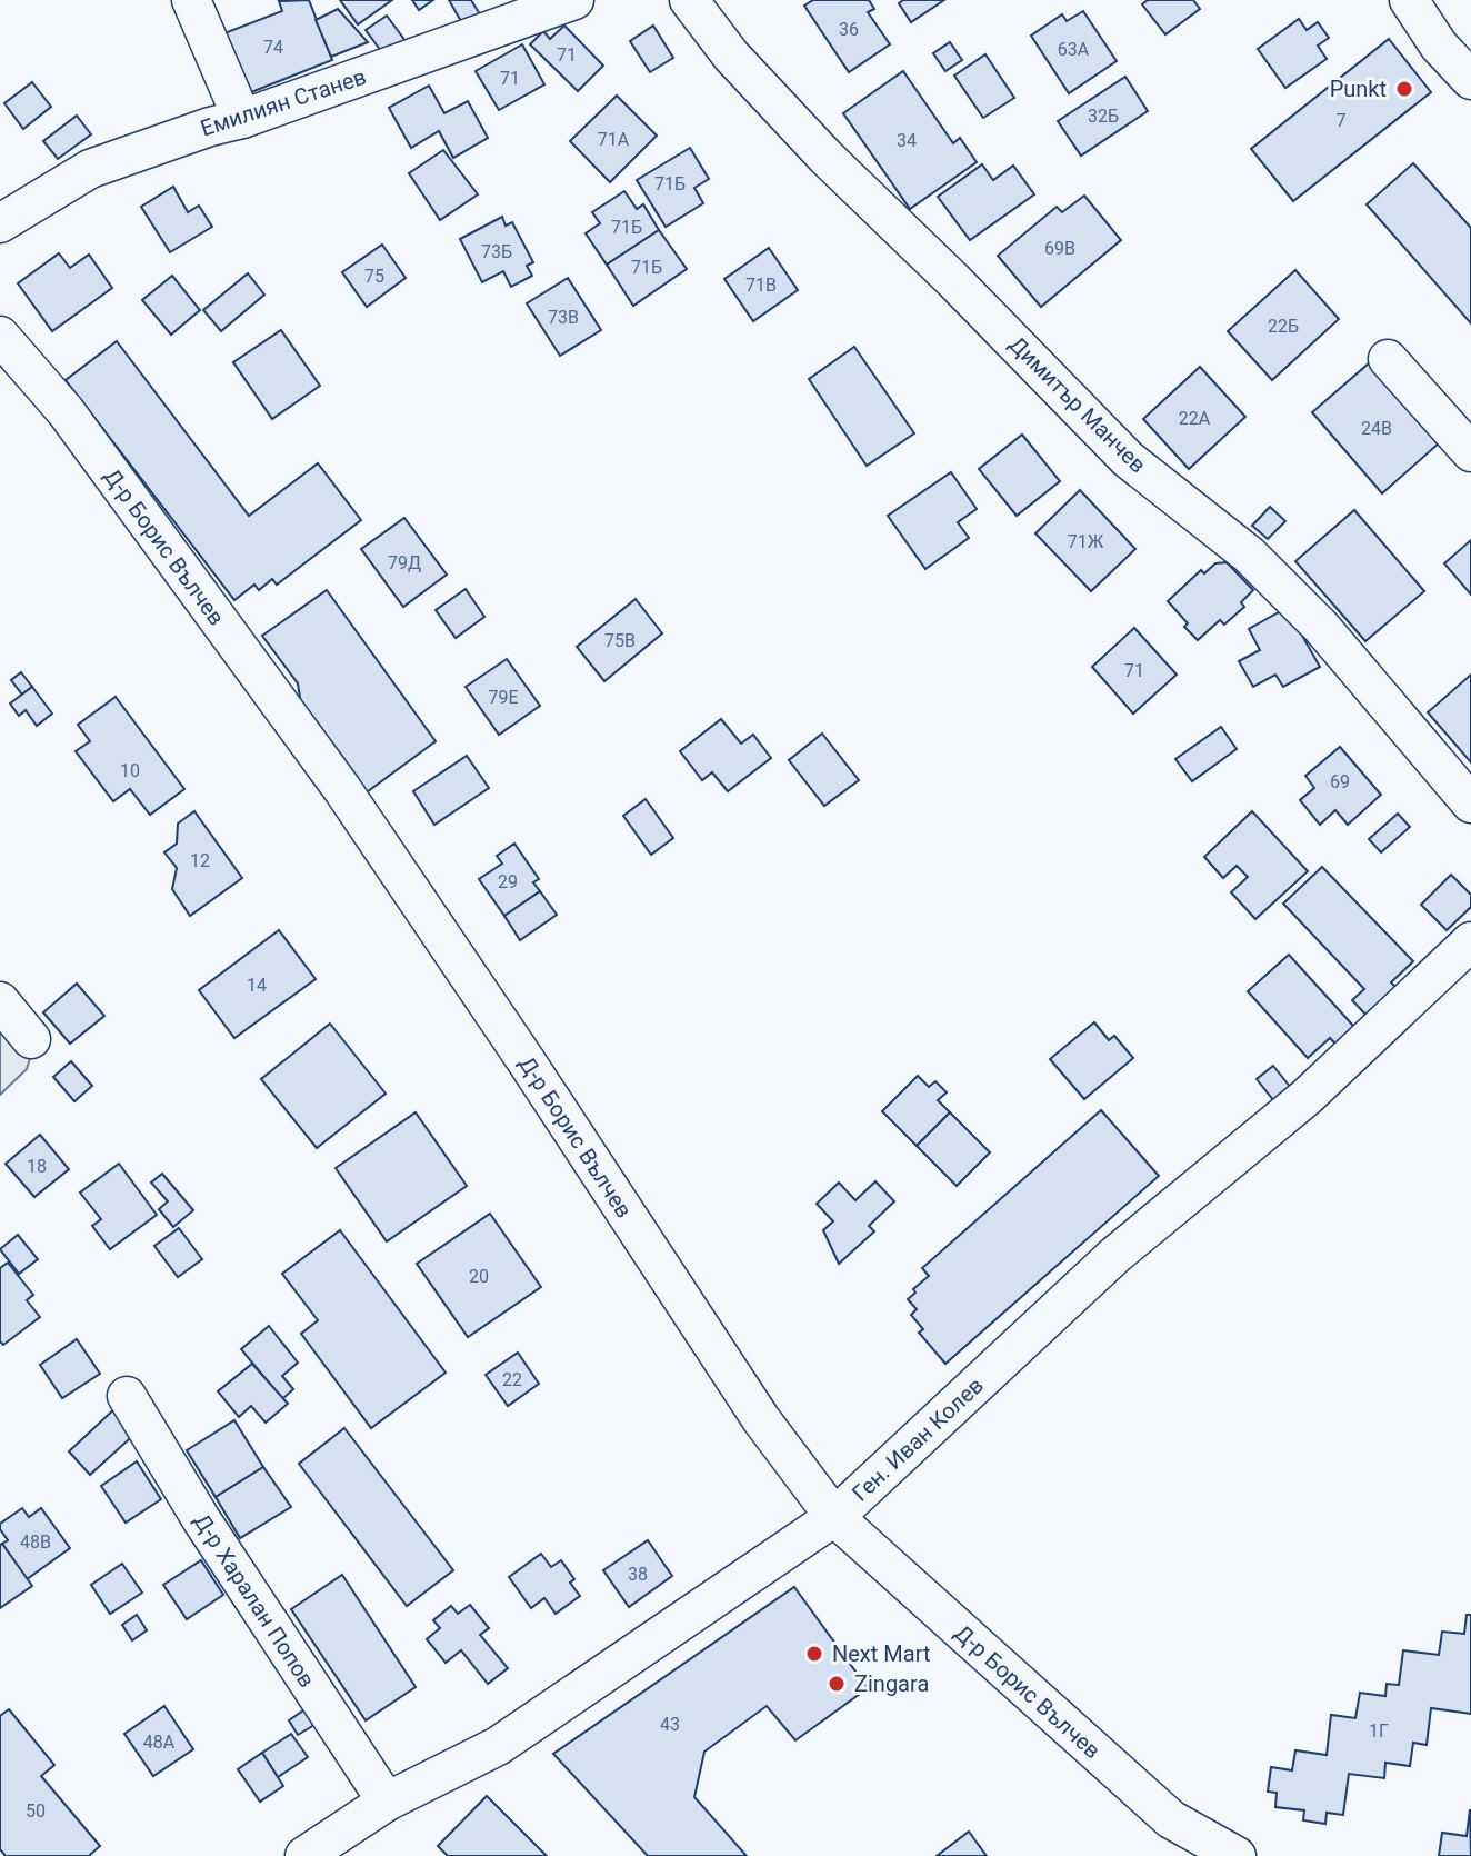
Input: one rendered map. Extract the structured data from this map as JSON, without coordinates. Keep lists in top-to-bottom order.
{
  "streets": {
    "street": [
      "Емилиян Станев",
      "Димитър Манчев",
      "Д-р Борис Вълчев",
      "Ген. Иван Колев",
      "Д-р Харалан Попов"
    ]
  },
  "crossings": [
    ["Д-р Борис Вълчев", "Ген. Иван Колев"],
    ["Ген. Иван Колев", "Д-р Харалан Попов"]
  ],
  "places": ["Punkt", "Next Mart", "Zingara"],
  "house_numbers": [
    "36",
    "74",
    "63А",
    "71",
    "71",
    "32Б",
    "7",
    "71А",
    "34",
    "71Б",
    "71Б",
    "69В",
    "73Б",
    "71Б",
    "75",
    "71В",
    "73В",
    "22Б",
    "22А",
    "24В",
    "71Ж",
    "79Д",
    "75В",
    "71",
    "79Е",
    "10",
    "69",
    "12",
    "29",
    "14",
    "18",
    "20",
    "22",
    "48В",
    "38",
    "43",
    "1Г",
    "48А",
    "50"
  ]
}
